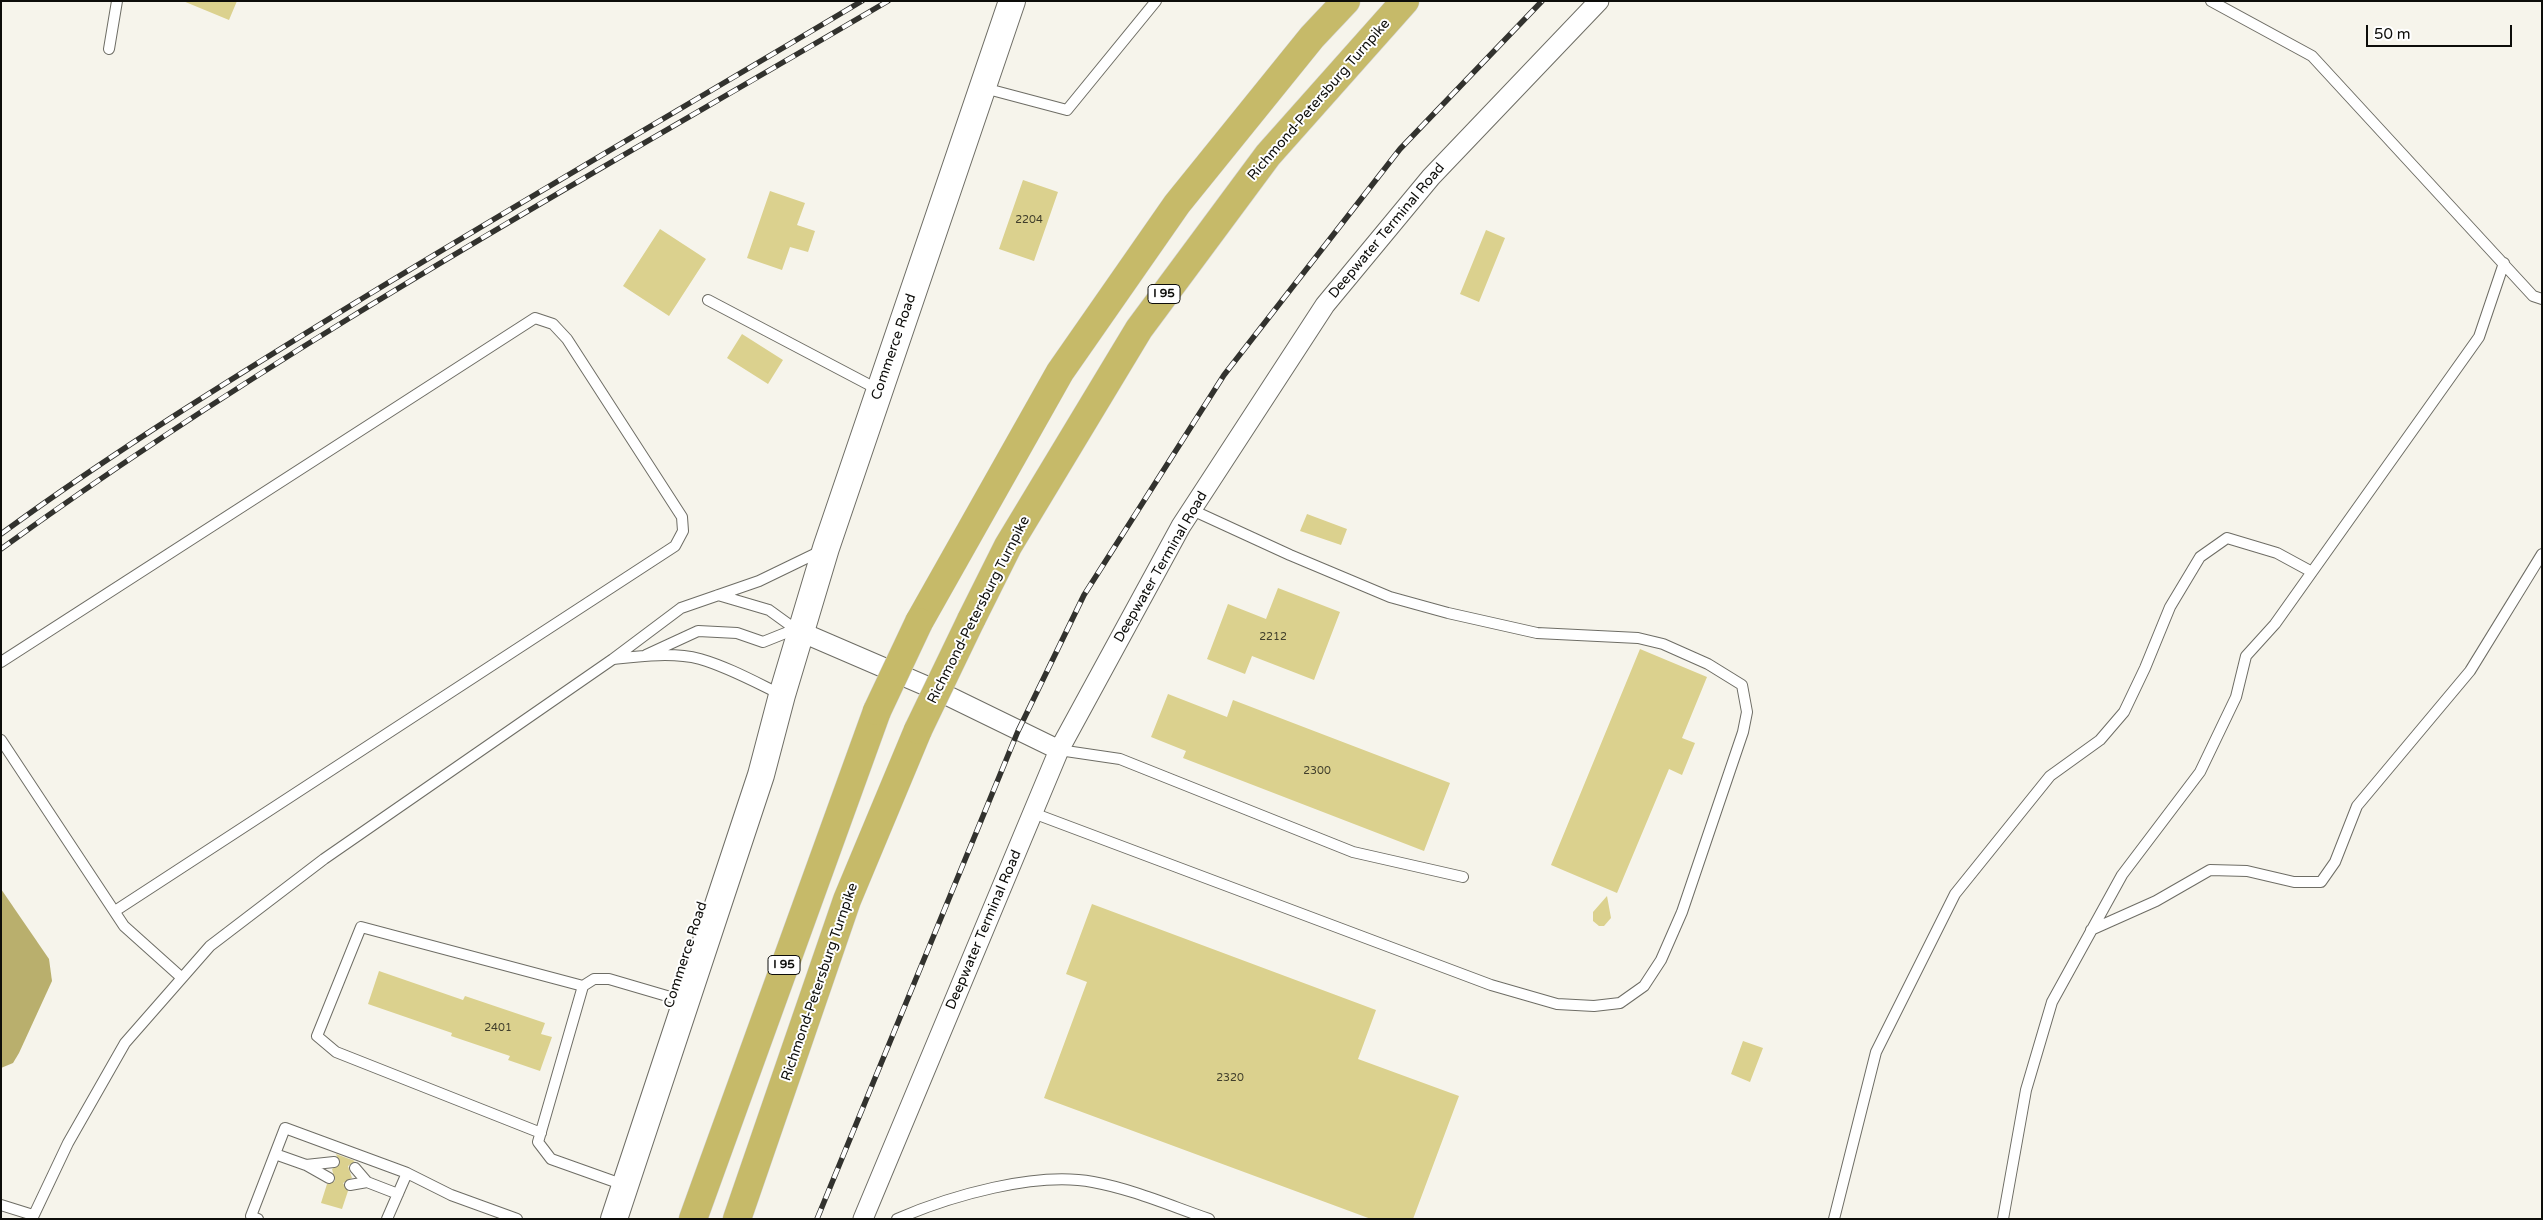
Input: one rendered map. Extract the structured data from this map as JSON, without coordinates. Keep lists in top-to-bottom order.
{
  "streets": {
    "highway": ["Richmond-Petersburg Turnpike", "I 95"],
    "main road": ["Commerce Road"],
    "street": ["Deepwater Terminal Road"]
  },
  "house_numbers": [
    "2204",
    "2212",
    "2300",
    "2401",
    "2320"
  ],
  "scale_bar": "50 m"
}
